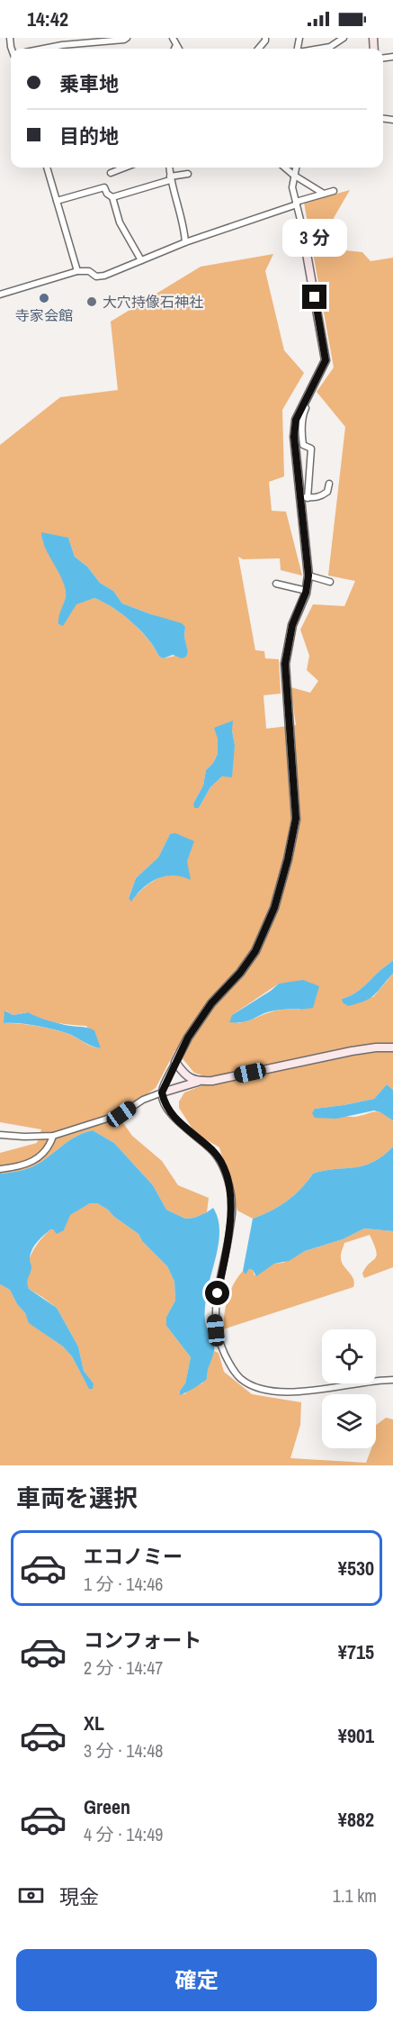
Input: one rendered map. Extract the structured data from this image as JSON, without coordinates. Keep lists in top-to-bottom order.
{
  "places": ["寺家会館", "大穴持像石神社"],
  "page": {
    "status": "14:42",
    "banner": ["乗車地", "目的地"],
    "bubble": "3 分",
    "heading": "車両を選択",
    "list": [
      {
        "name": "エコノミー",
        "note": "1 分 · 14:46",
        "value": "¥530"
      },
      {
        "name": "コンフォート",
        "note": "2 分 · 14:47",
        "value": "¥715"
      },
      {
        "name": "XL",
        "note": "3 分 · 14:48",
        "value": "¥901"
      },
      {
        "name": "Green",
        "note": "4 分 · 14:49",
        "value": "¥882"
      }
    ],
    "pay": ["現金", "1.1 km"],
    "buttons": "確定"
  }
}
